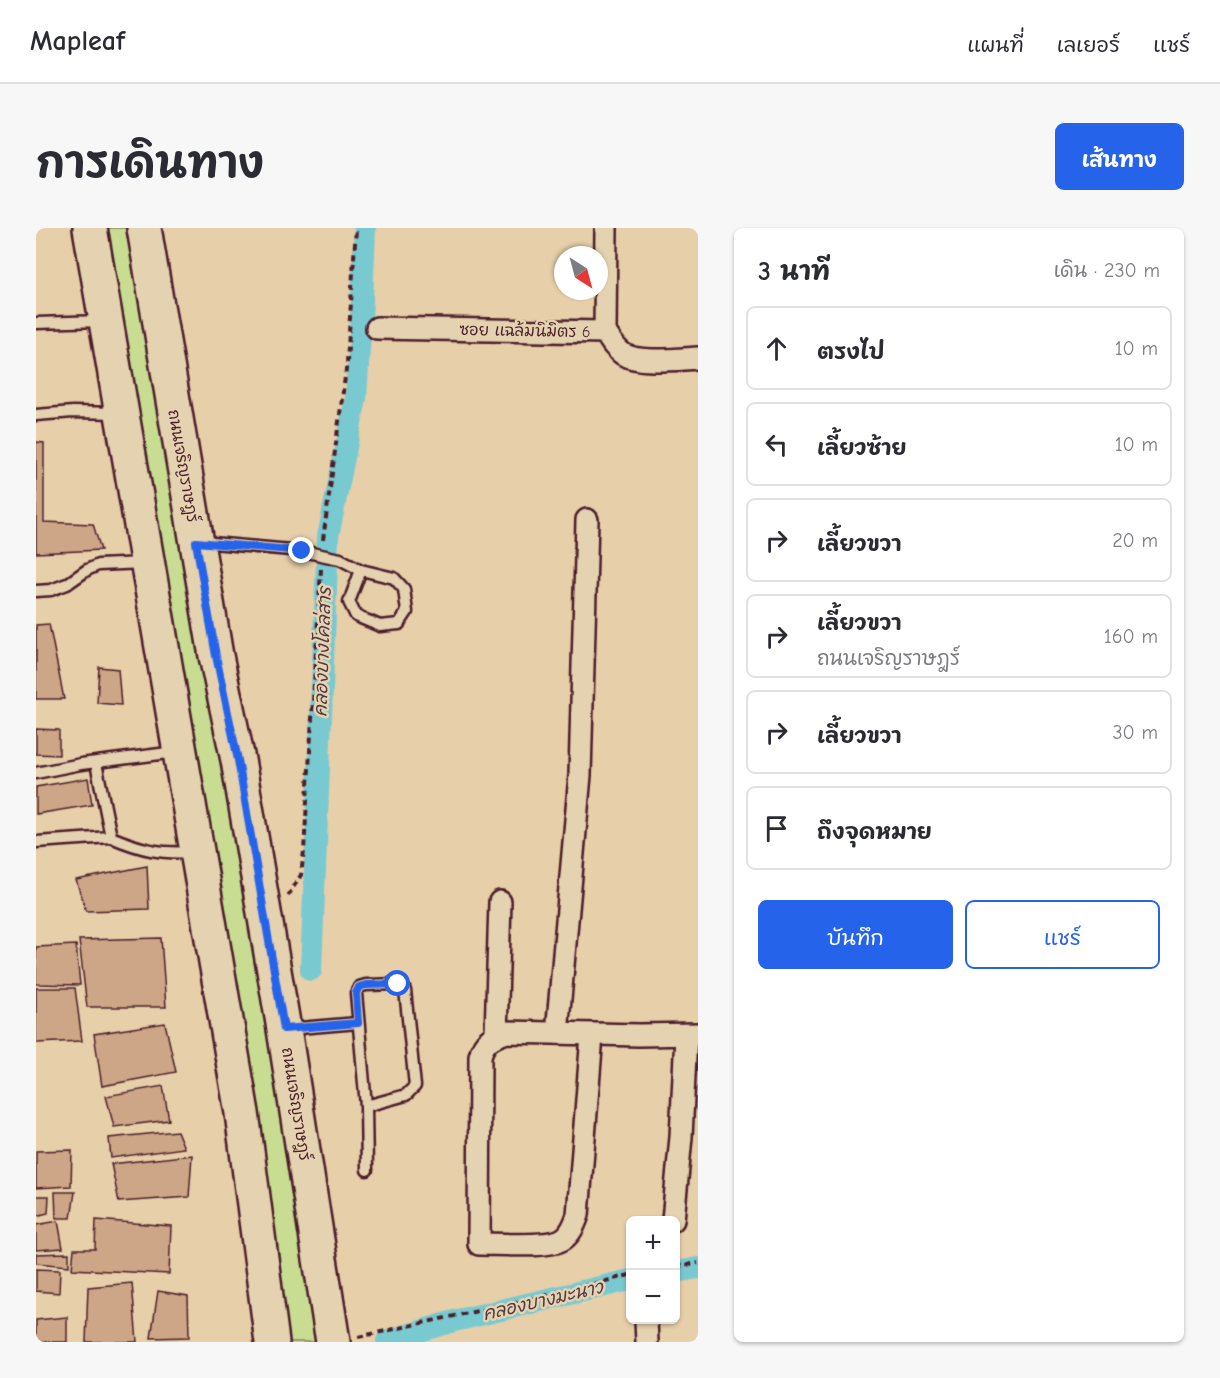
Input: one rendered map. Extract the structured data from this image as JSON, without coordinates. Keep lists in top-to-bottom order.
{
  "streets": {
    "main road": ["ถนนเจริญราษฎร์"],
    "street": ["ซอย แฉล้มนิมิตร 6"]
  },
  "water": ["คลองบางโคล่สาร", "คลองบางมะนาว"],
  "north": "bottom right",
  "page": {
    "header": "Mapleaf",
    "nav": ["แผนที่", "เลเยอร์", "แชร์"],
    "title": "การเดินทาง",
    "buttons": [
      "เส้นทาง",
      ["บันทึก", "แชร์"]
    ],
    "heading": ["3 นาที", "เดิน · 230 m"],
    "list": [
      ["ตรงไป", "10 m"],
      ["เลี้ยวซ้าย", "10 m"],
      ["เลี้ยวขวา", "20 m"],
      ["เลี้ยวขวา", "ถนนเจริญราษฎร์", "160 m"],
      ["เลี้ยวขวา", "30 m"],
      "ถึงจุดหมาย"
    ],
    "map_buttons": ["+", "−"]
  }
}
